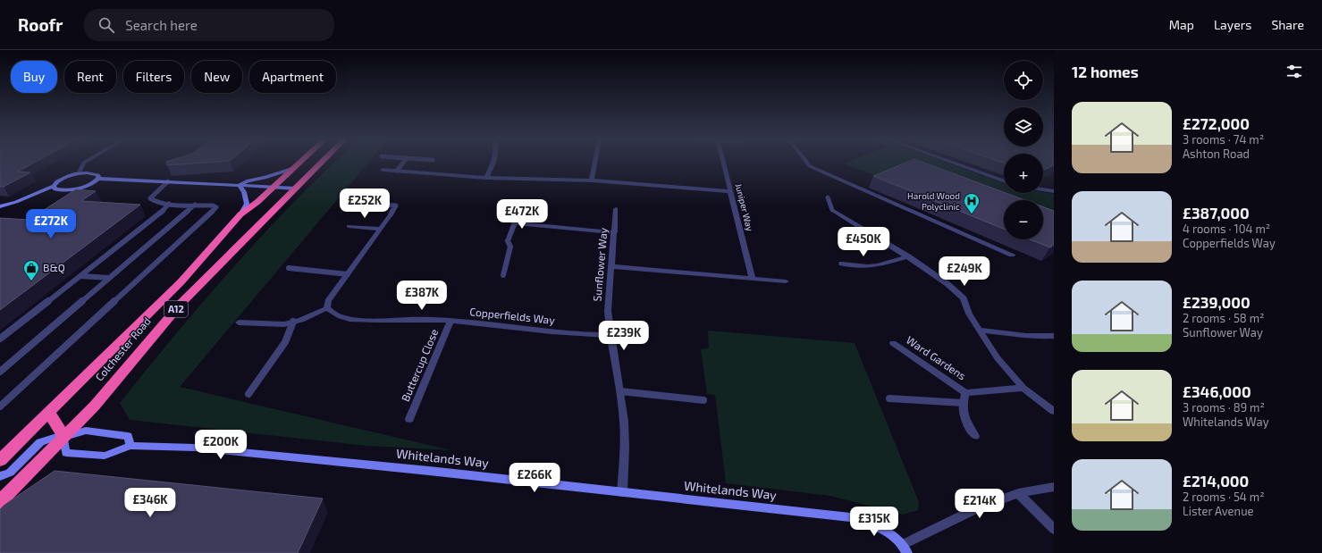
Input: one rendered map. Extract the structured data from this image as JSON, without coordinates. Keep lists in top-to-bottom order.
{
  "streets": {
    "highway": ["A12", "Colchester Road"],
    "street": [
      "Juniper Way",
      "Sunflower Way",
      "Copperfields Way",
      "Ward Gardens",
      "Buttercup Close",
      "Whitelands Way"
    ]
  },
  "crossings": [
    ["Sunflower Way", "Copperfields Way"],
    ["Sunflower Way", "Whitelands Way"],
    ["A12", "Colchester Road"],
    ["A12", "Whitelands Way"],
    ["Copperfields Way", "Buttercup Close"],
    ["Colchester Road", "Whitelands Way"]
  ],
  "places": {
    "hospital": ["Harold Wood Polyclinic"],
    "shop": ["B&Q"]
  },
  "page": {
    "header": "Roofr",
    "search": "Search here",
    "nav": ["Map", "Layers", "Share"],
    "heading": "12 homes",
    "map_buttons": ["+", "−"],
    "chip": [
      "Buy",
      "Rent",
      "Filters",
      "New",
      "Apartment"
    ],
    "list": [
      {
        "name": "£272,000",
        "note": "3 rooms · 74 m² · Ashton Road"
      },
      {
        "name": "£387,000",
        "note": "4 rooms · 104 m² · Copperfields Way"
      },
      {
        "name": "£239,000",
        "note": "2 rooms · 58 m² · Sunflower Way"
      },
      {
        "name": "£346,000",
        "note": "3 rooms · 89 m² · Whitelands Way"
      },
      {
        "name": "£214,000",
        "note": "2 rooms · 54 m² · Lister Avenue"
      }
    ],
    "price": [
      "£252K",
      "£472K",
      "£272K",
      "£450K",
      "£249K",
      "£387K",
      "£239K",
      "£200K",
      "£266K",
      "£346K",
      "£214K",
      "£315K"
    ]
  }
}
